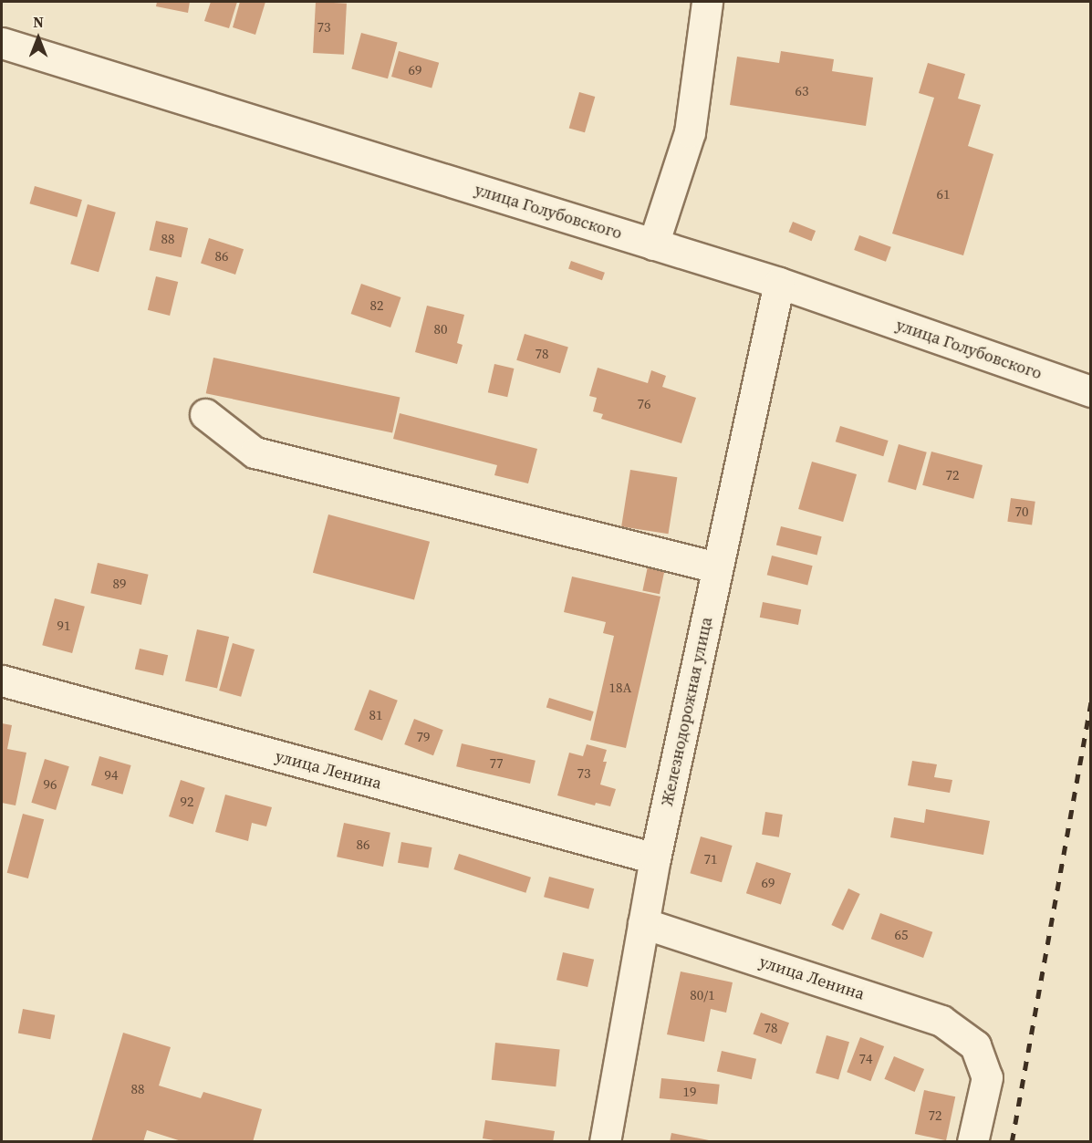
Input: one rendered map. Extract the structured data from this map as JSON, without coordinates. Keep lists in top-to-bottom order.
{
  "streets": {
    "street": ["улица Голубовского", "Железнодорожная улица", "улица Ленина"]
  },
  "crossings": [
    ["улица Голубовского", "Железнодорожная улица"],
    ["Железнодорожная улица", "улица Ленина"]
  ],
  "house_numbers": [
    "73",
    "69",
    "63",
    "61",
    "88",
    "86",
    "82",
    "80",
    "78",
    "76",
    "72",
    "70",
    "89",
    "91",
    "18А",
    "81",
    "79",
    "77",
    "73",
    "94",
    "96",
    "92",
    "86",
    "71",
    "69",
    "65",
    "80/1",
    "78",
    "74",
    "88",
    "19",
    "72"
  ],
  "north": "top"
}
